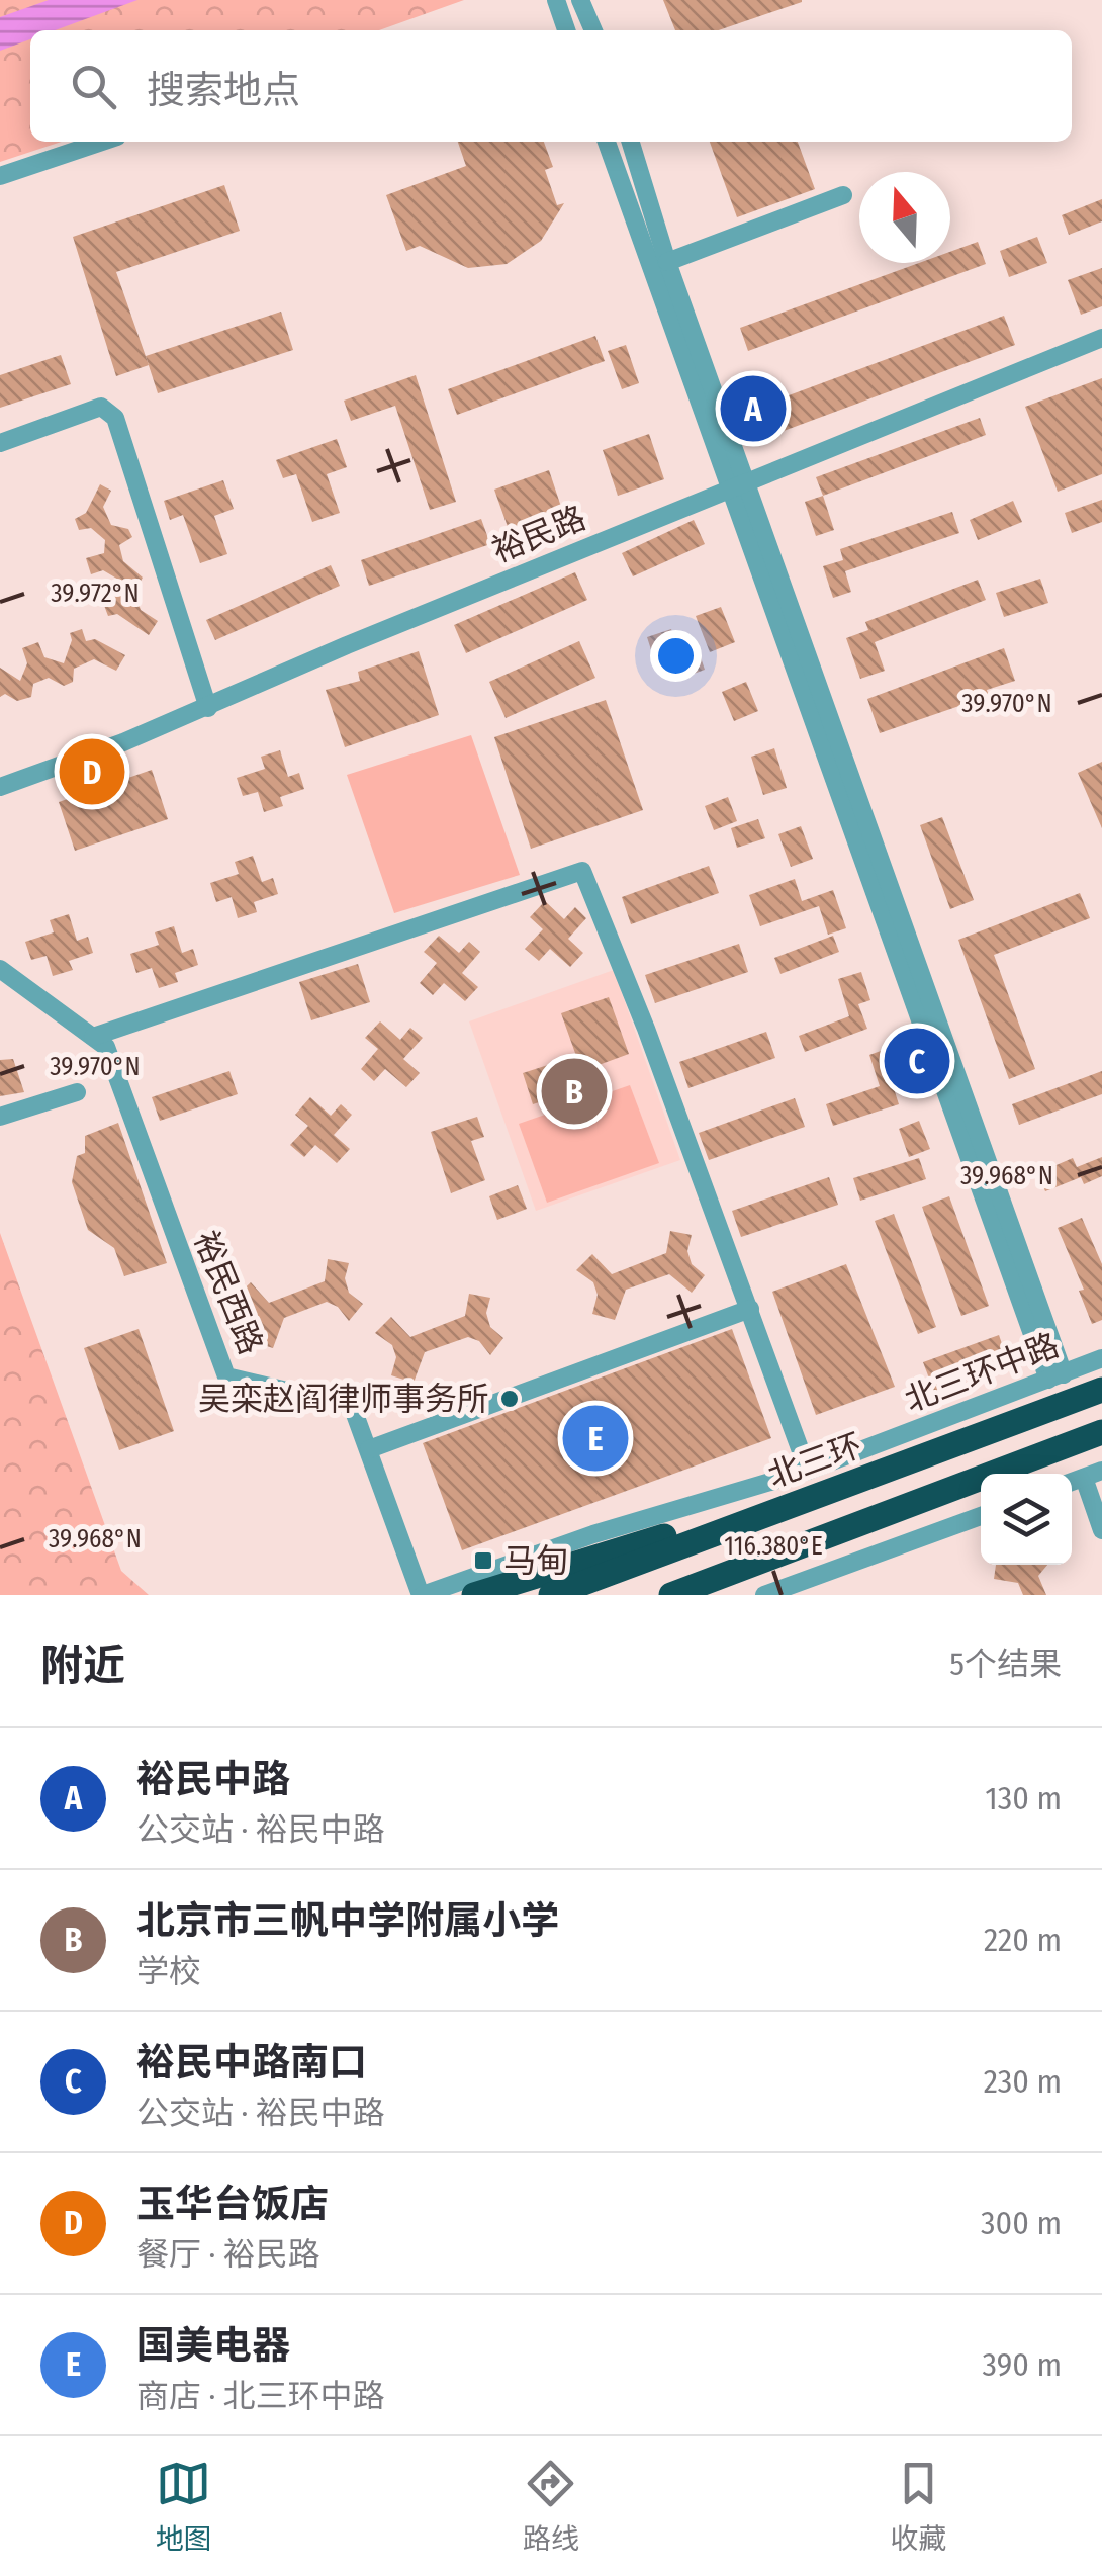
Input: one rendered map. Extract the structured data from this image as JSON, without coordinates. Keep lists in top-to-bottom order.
{
  "streets": {
    "highway": ["北三环"],
    "street": ["裕民路", "裕民西路", "北三环中路"]
  },
  "crossings": [
    ["裕民西路", "北三环中路"],
    ["北三环中路", "北三环"]
  ],
  "places": {
    "other": ["吴栾赵阎律师事务所"],
    "transit": ["马甸"]
  },
  "north": "top",
  "page": {
    "search": "搜索地点",
    "pins": [
      "A",
      "D",
      "C",
      "B",
      "E"
    ],
    "heading": ["附近", "5个结果"],
    "list": [
      {
        "mark": "A",
        "name": "裕民中路",
        "note": "公交站 · 裕民中路",
        "value": "130 m"
      },
      {
        "mark": "B",
        "name": "北京市三帆中学附属小学",
        "note": "学校",
        "value": "220 m"
      },
      {
        "mark": "C",
        "name": "裕民中路南口",
        "note": "公交站 · 裕民中路",
        "value": "230 m"
      },
      {
        "mark": "D",
        "name": "玉华台饭店",
        "note": "餐厅 · 裕民路",
        "value": "300 m"
      },
      {
        "mark": "E",
        "name": "国美电器",
        "note": "商店 · 北三环中路",
        "value": "390 m"
      }
    ],
    "nav": ["地图", "路线", "收藏"]
  },
  "coordinates": [
    "39.972°N",
    "39.970°N",
    "39.968°N",
    "116.380°E"
  ]
}
